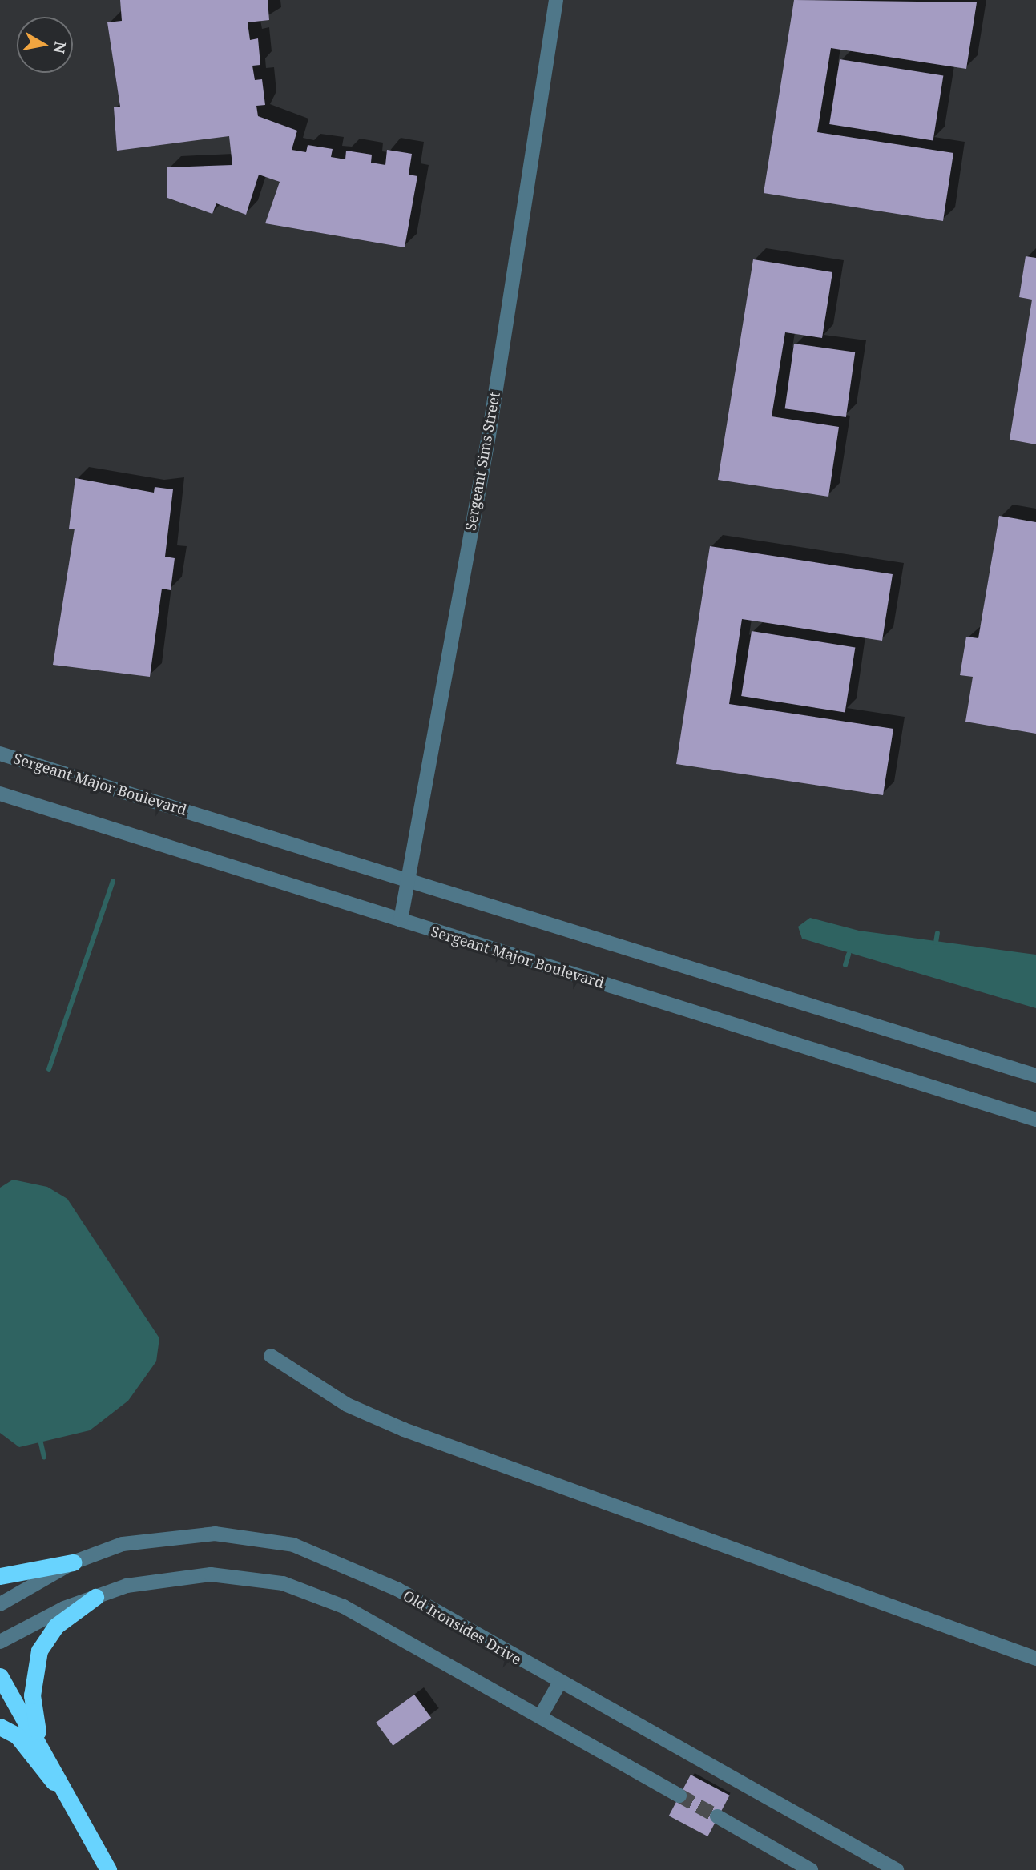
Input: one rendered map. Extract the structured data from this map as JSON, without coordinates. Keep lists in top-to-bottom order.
{
  "streets": {
    "street": ["Sergeant Sims Street", "Sergeant Major Boulevard", "Old Ironsides Drive"]
  },
  "crossings": [
    ["Sergeant Sims Street", "Sergeant Major Boulevard"]
  ],
  "north": "right"
}
